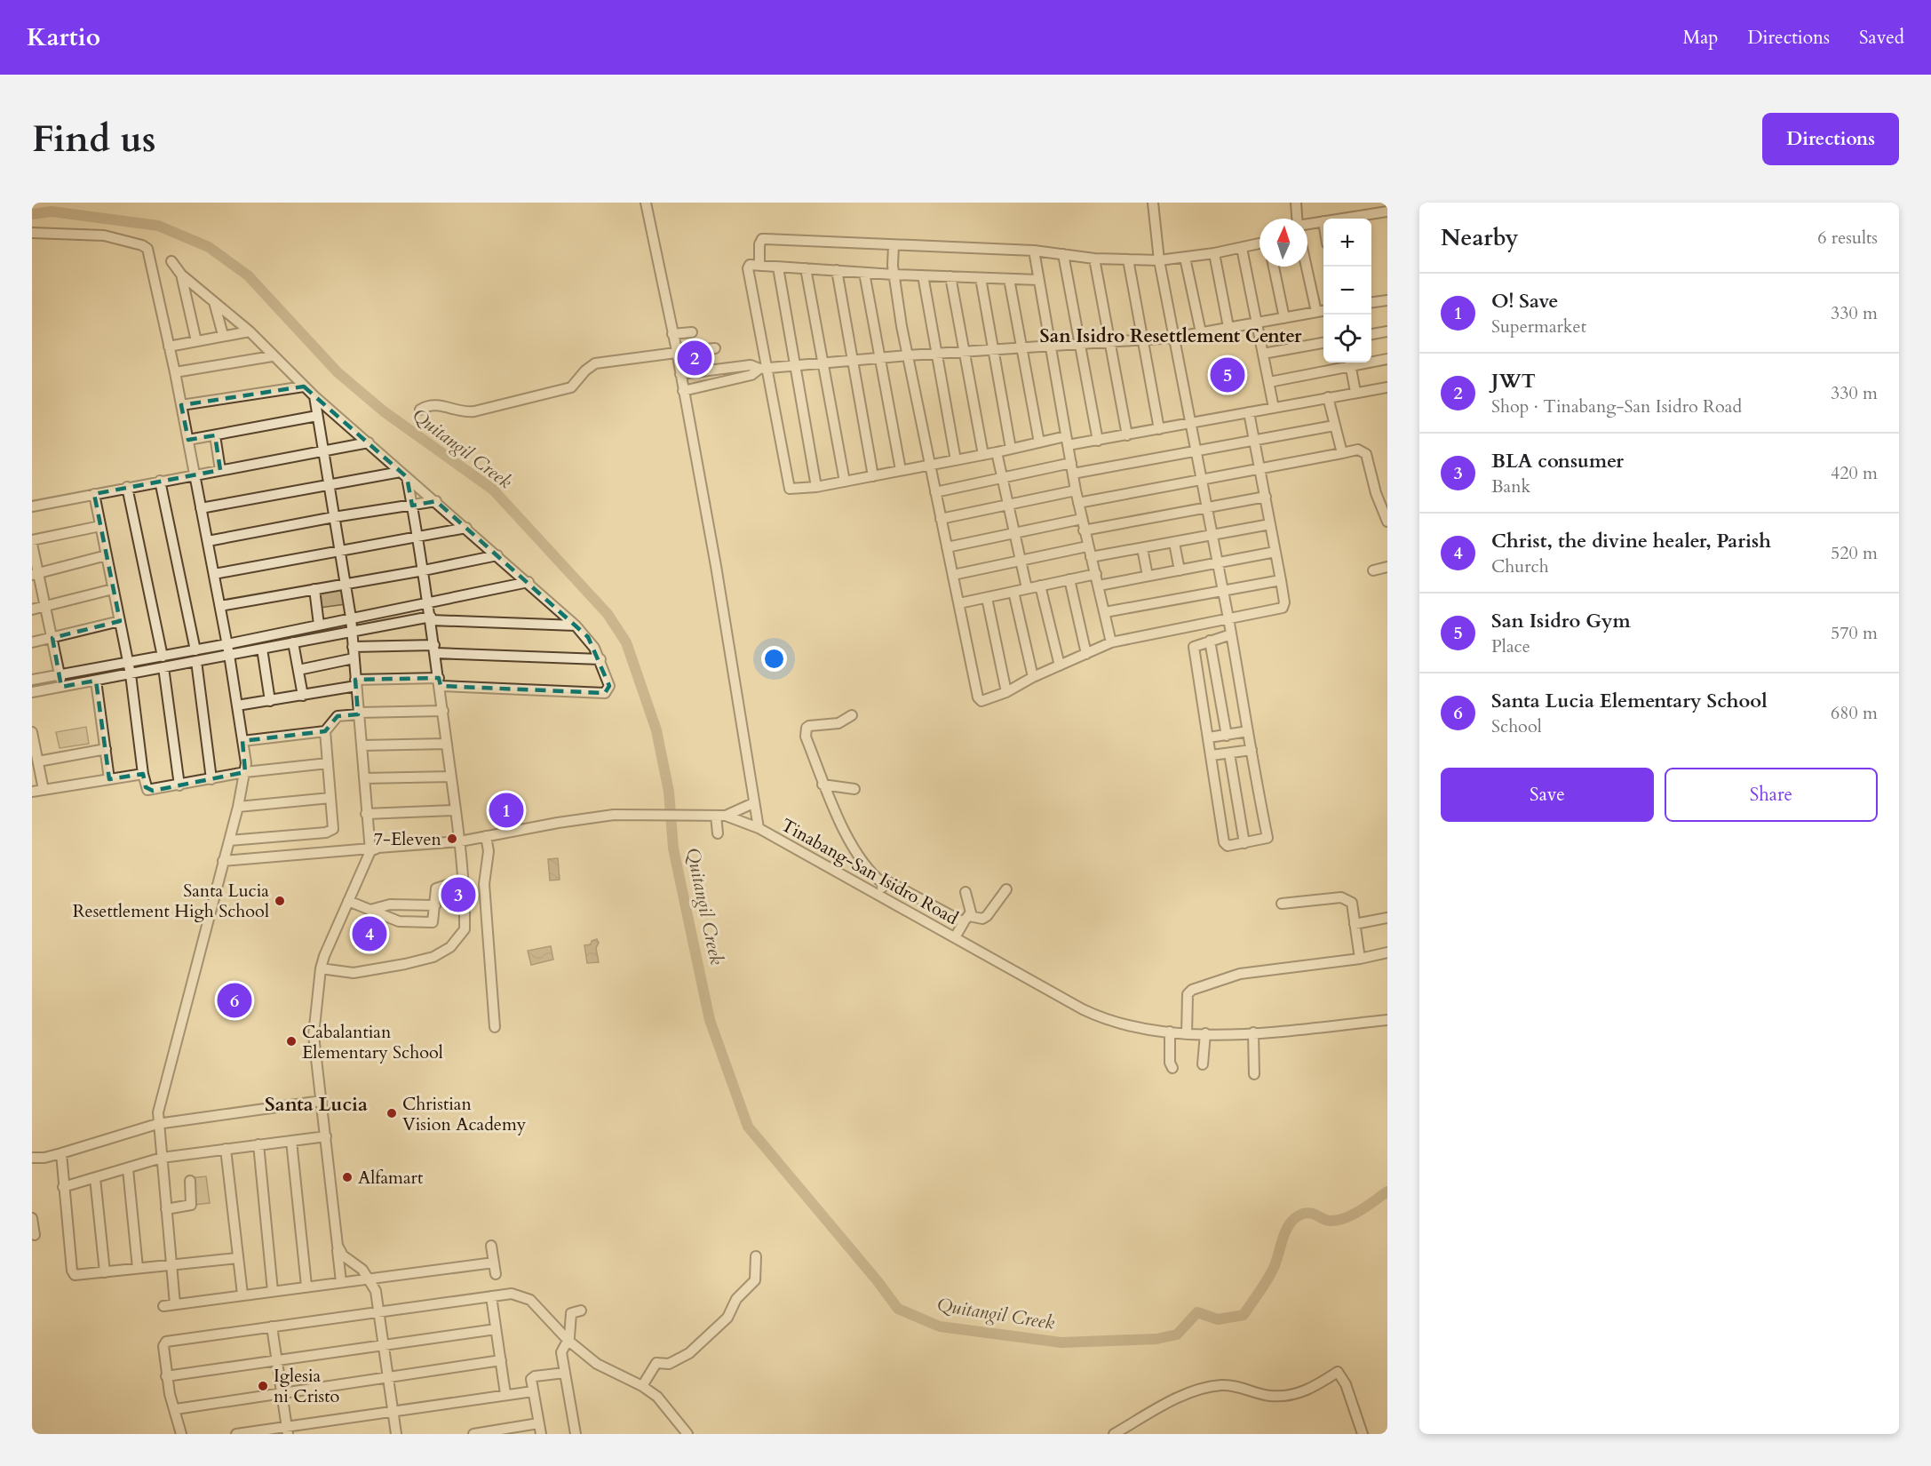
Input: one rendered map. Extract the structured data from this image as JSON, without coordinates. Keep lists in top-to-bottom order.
{
  "streets": {
    "street": ["Tinabang-San Isidro Road"]
  },
  "districts": ["San Isidro Resettlement Center", "Santa Lucia"],
  "water": ["Quitangil Creek"],
  "places": [
    "7-Eleven",
    "Santa Lucia Resettlement High School",
    "Cabalantian Elementary School",
    "Christian Vision Academy",
    "Alfamart",
    "Iglesia ni Cristo"
  ],
  "north": "top",
  "page": {
    "header": "Kartio",
    "nav": ["Map", "Directions", "Saved"],
    "buttons": [
      "Directions",
      ["Save", "Share"]
    ],
    "title": "Find us",
    "heading": ["Nearby", "6 results"],
    "map_buttons": ["+", "−"],
    "list": [
      {
        "mark": "1",
        "name": "O! Save",
        "note": "Supermarket",
        "value": "330 m"
      },
      {
        "mark": "2",
        "name": "JWT",
        "note": "Shop · Tinabang-San Isidro Road",
        "value": "330 m"
      },
      {
        "mark": "3",
        "name": "BLA consumer",
        "note": "Bank",
        "value": "420 m"
      },
      {
        "mark": "4",
        "name": "Christ, the divine healer, Parish",
        "note": "Church",
        "value": "520 m"
      },
      {
        "mark": "5",
        "name": "San Isidro Gym",
        "note": "Place",
        "value": "570 m"
      },
      {
        "mark": "6",
        "name": "Santa Lucia Elementary School",
        "note": "School",
        "value": "680 m"
      }
    ],
    "pins": [
      "2",
      "5",
      "1",
      "3",
      "4",
      "6"
    ]
  }
}
